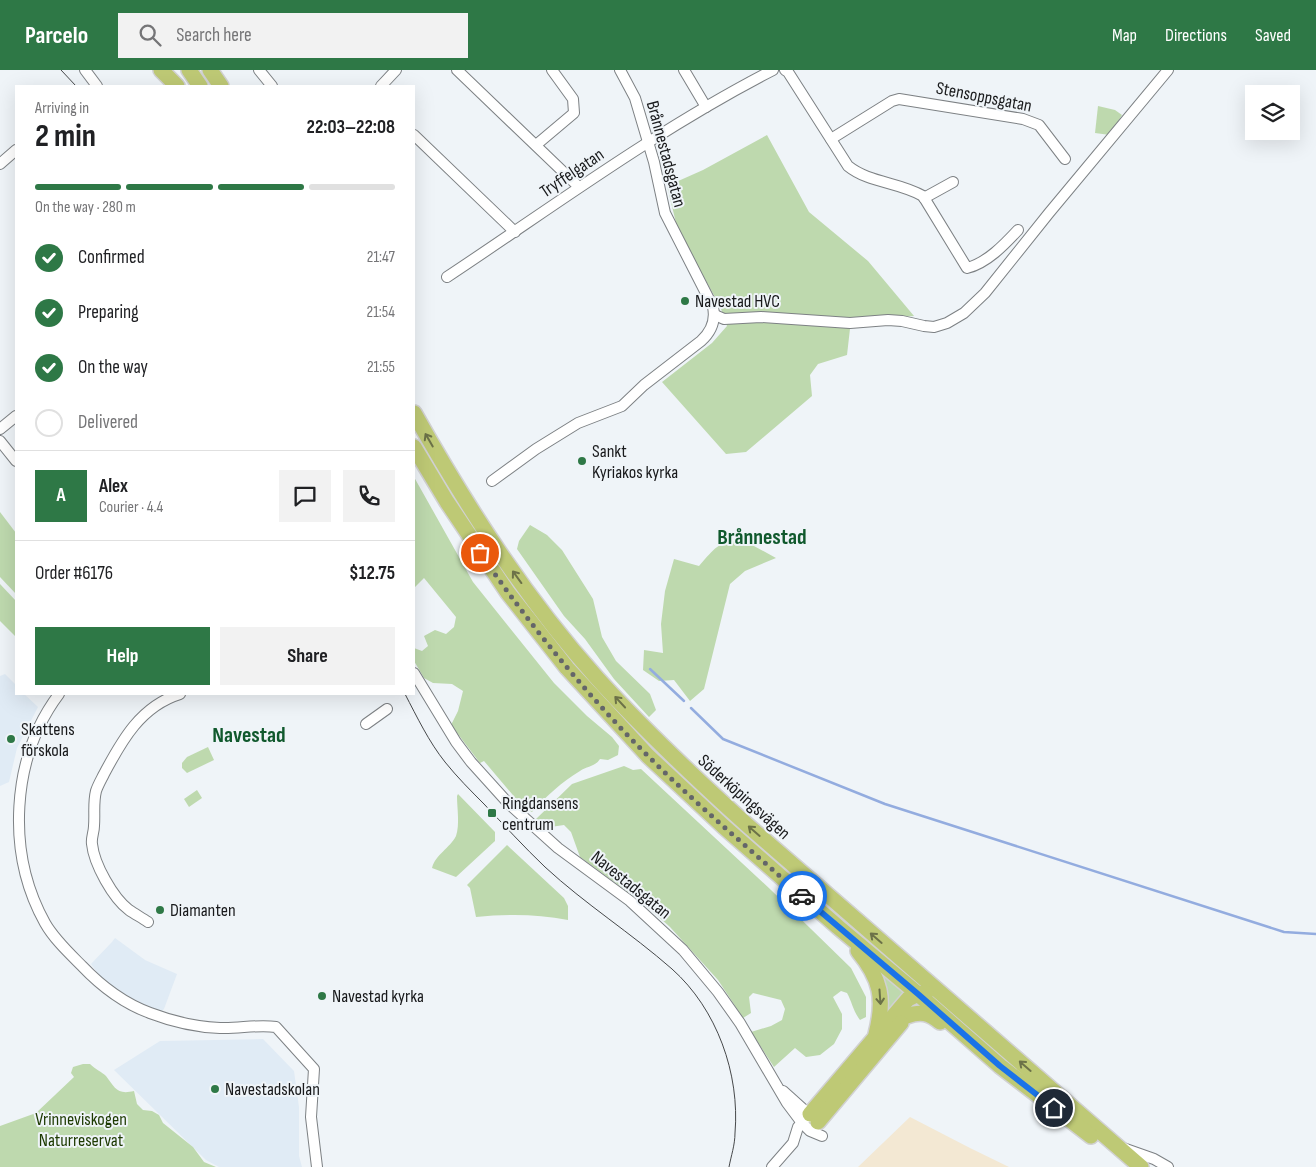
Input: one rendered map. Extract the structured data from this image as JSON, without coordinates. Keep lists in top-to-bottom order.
{
  "streets": {
    "highway": ["Söderköpingsvägen"],
    "street": [
      "Stensoppsgatan",
      "Brånnestadsgatan",
      "Tryffelgatan",
      "Navestadsgatan"
    ]
  },
  "crossings": [
    ["Brånnestadsgatan", "Tryffelgatan"]
  ],
  "districts": ["Brånnestad", "Navestad"],
  "parks": ["Vrinneviskogen Naturreservat"],
  "places": {
    "other": [
      "Navestad HVC",
      "Sankt Kyriakos kyrka",
      "Skattens förskola",
      "Diamanten",
      "Navestad kyrka",
      "Navestadskolan"
    ],
    "transit": ["Ringdansens centrum"]
  },
  "page": {
    "header": "Parcelo",
    "search": "Search here",
    "nav": ["Map", "Directions", "Saved"],
    "heading": ["2 min", "Arriving in", "22:03–22:08"],
    "panel": [
      "Alex",
      "Courier · 4.4",
      "Order #6176",
      "$12.75"
    ],
    "bar": "On the way · 280 m",
    "list": [
      ["Confirmed", "21:47"],
      ["Preparing", "21:54"],
      ["On the way", "21:55"],
      "Delivered"
    ],
    "round": "A",
    "buttons": ["Help", "Share"]
  }
}
